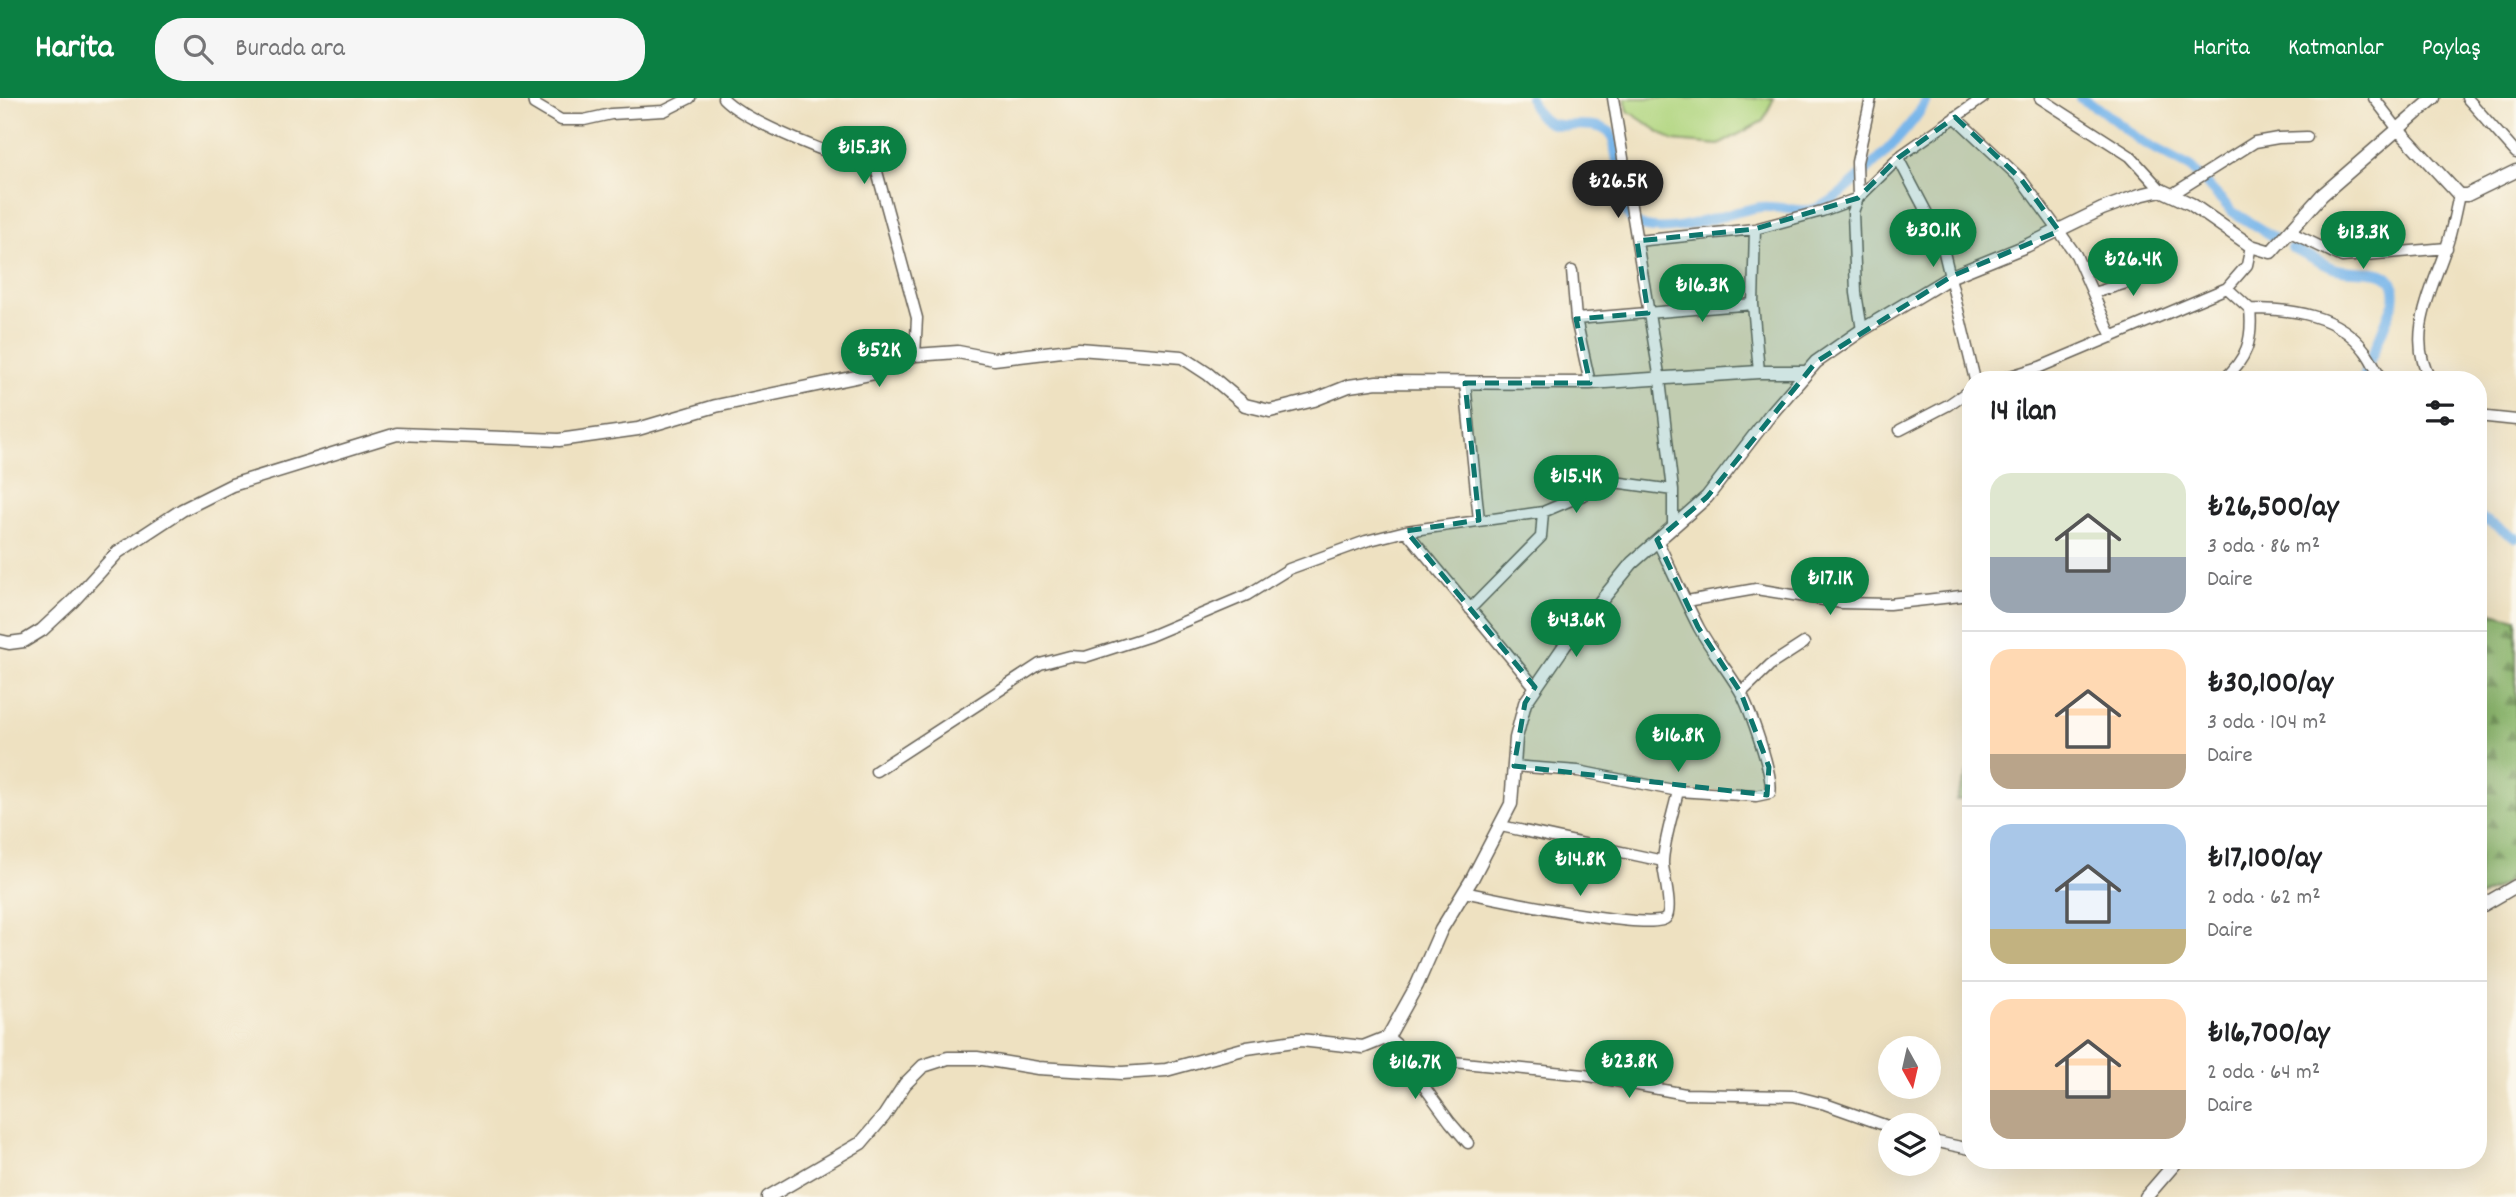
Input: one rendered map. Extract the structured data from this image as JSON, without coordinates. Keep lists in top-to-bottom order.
{
  "north": "bottom",
  "page": {
    "header": "Harita",
    "search": "Burada ara",
    "nav": ["Harita", "Katmanlar", "Paylaş"],
    "price": [
      "₺15.3K",
      "₺26.5K",
      "₺30.1K",
      "₺13.3K",
      "₺26.4K",
      "₺16.3K",
      "₺52K",
      "₺15.4K",
      "₺17.1K",
      "₺43.6K",
      "₺16.8K",
      "₺14.8K",
      "₺23.8K",
      "₺16.7K"
    ],
    "heading": "14 ilan",
    "list": [
      {
        "name": "₺26,500/ay",
        "note": "3 oda · 86 m² · Daire"
      },
      {
        "name": "₺30,100/ay",
        "note": "3 oda · 104 m² · Daire"
      },
      {
        "name": "₺17,100/ay",
        "note": "2 oda · 62 m² · Daire"
      },
      {
        "name": "₺16,700/ay",
        "note": "2 oda · 64 m² · Daire"
      }
    ]
  }
}
